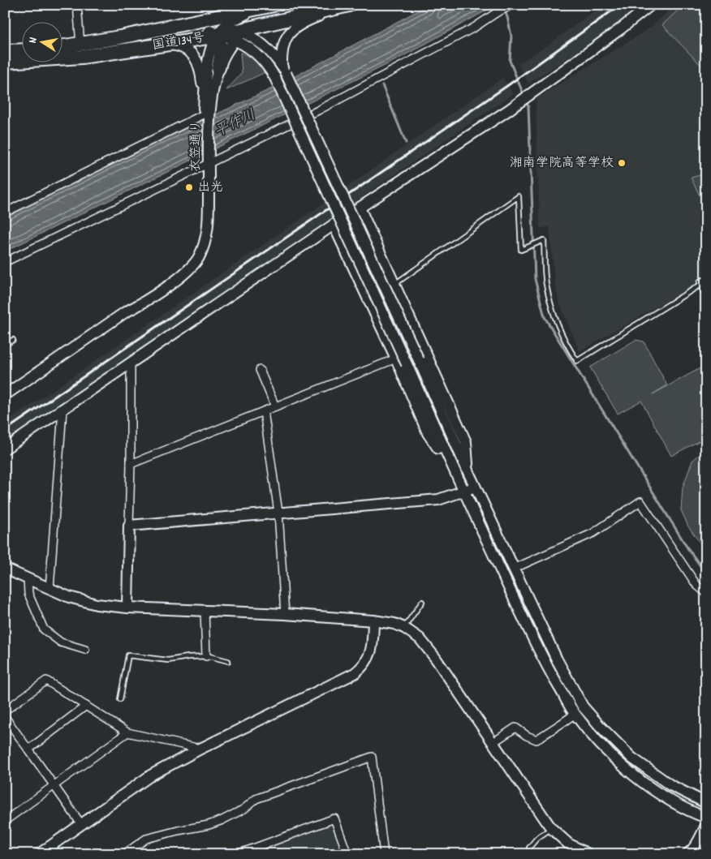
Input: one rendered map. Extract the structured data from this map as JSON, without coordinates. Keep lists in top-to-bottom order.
{
  "streets": {
    "highway": ["国道134号"],
    "street": ["衣笠通り"]
  },
  "crossings": [
    ["国道134号", "衣笠通り"]
  ],
  "water": ["平作川"],
  "places": ["湘南学院高等学校", "出光"],
  "north": "left"
}
